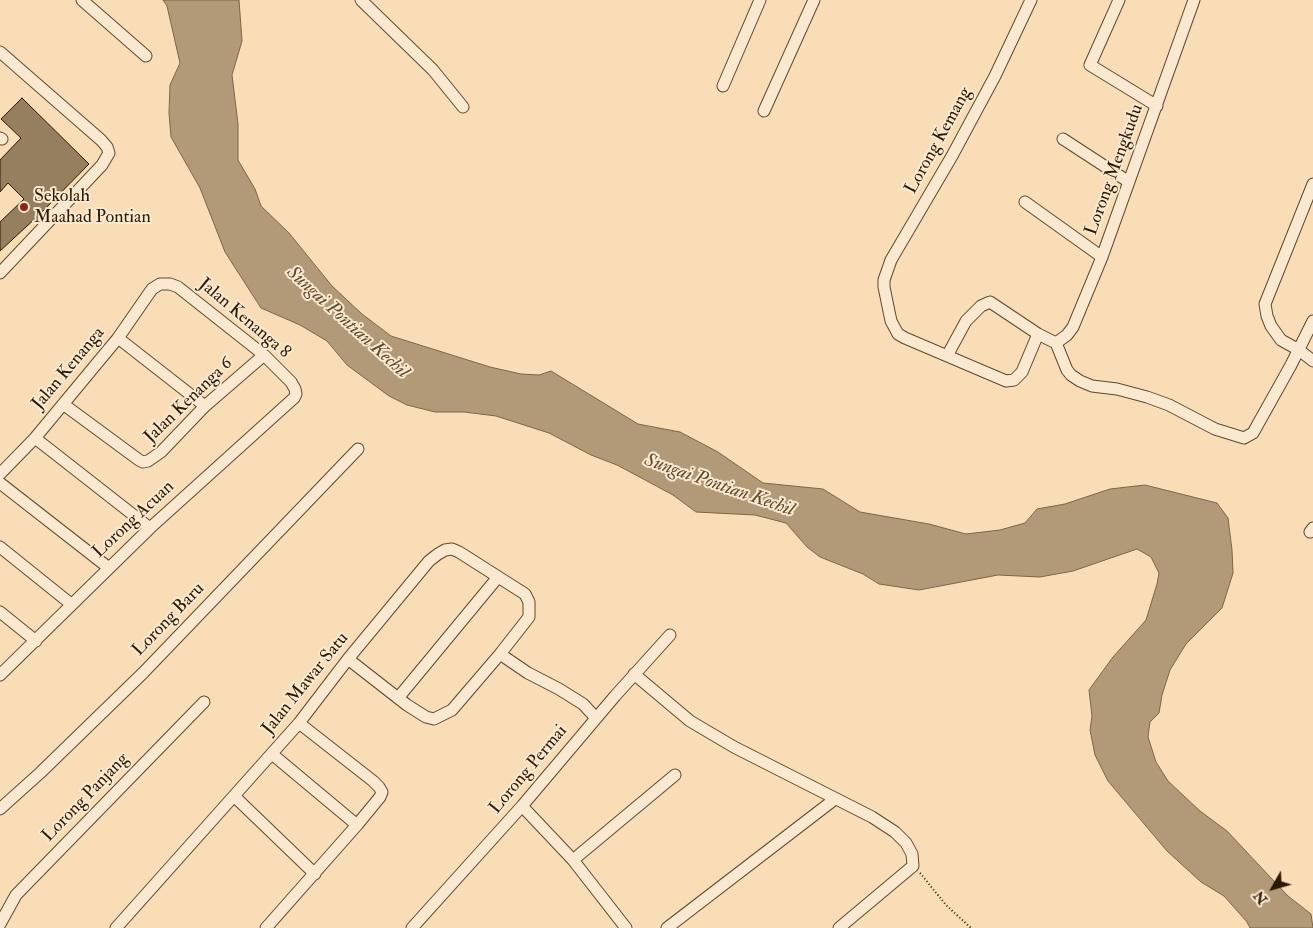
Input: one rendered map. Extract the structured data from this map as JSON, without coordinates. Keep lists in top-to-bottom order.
{
  "streets": {
    "street": [
      "Lorong Kemang",
      "Lorong Mengkudu",
      "Jalan Kenanga 8",
      "Jalan Kenanga",
      "Jalan Kenanga 6",
      "Lorong Acuan",
      "Lorong Baru",
      "Jalan Mawar Satu",
      "Lorong Permai",
      "Lorong Panjang"
    ]
  },
  "crossings": [
    ["Jalan Kenanga 8", "Jalan Kenanga"],
    ["Jalan Kenanga 8", "Jalan Kenanga 6"],
    ["Jalan Kenanga 8", "Lorong Acuan"],
    ["Jalan Kenanga", "Jalan Kenanga 6"]
  ],
  "water": ["Sungai Pontian Kechil"],
  "places": ["Sekolah Maahad Pontian"],
  "north": "bottom left"
}
